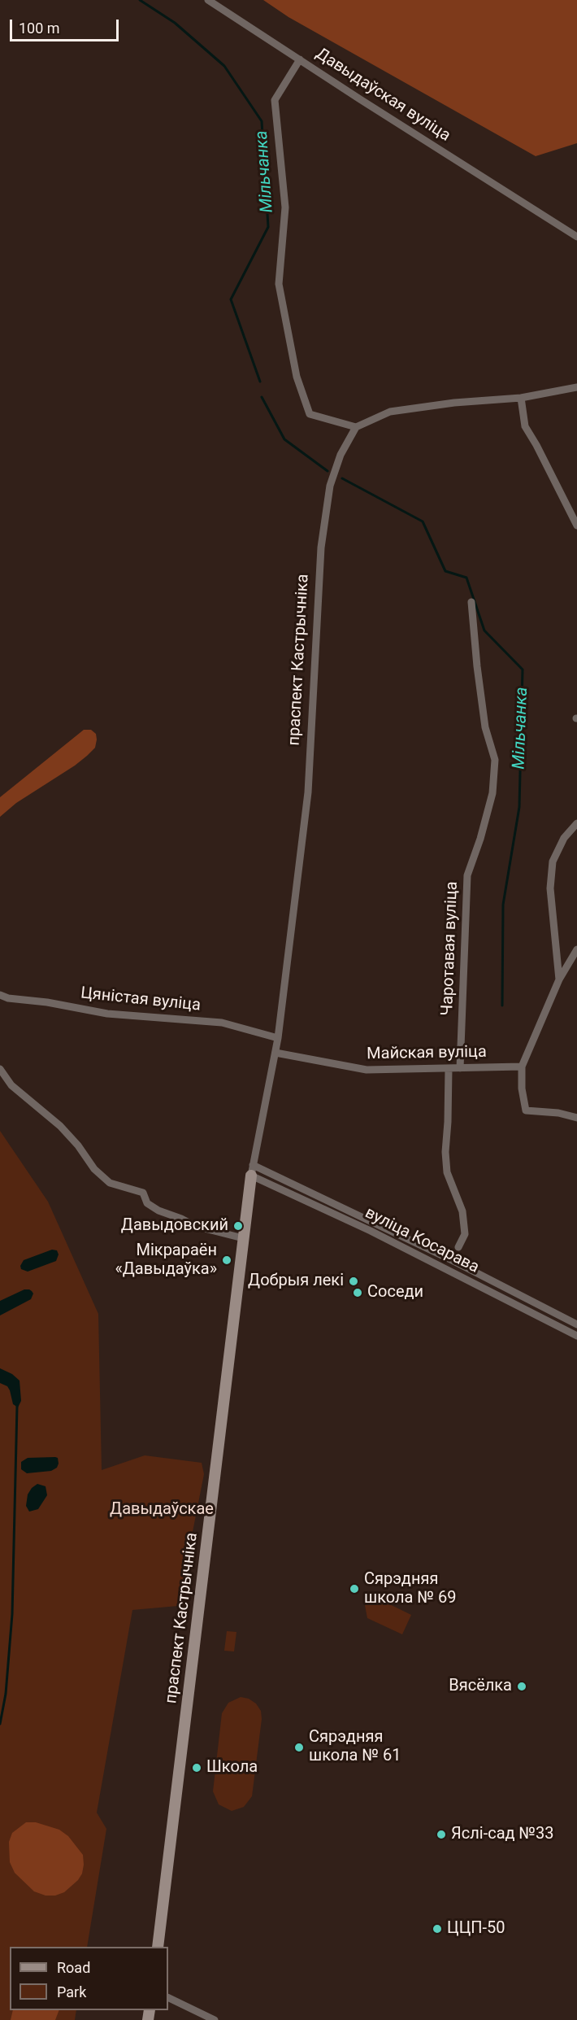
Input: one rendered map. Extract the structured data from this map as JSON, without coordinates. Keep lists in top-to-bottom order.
{
  "streets": {
    "main road": ["праспект Кастрычніка"],
    "street": [
      "Давыдаўская вуліца",
      "Чаротавая вуліца",
      "Цяністая вуліца",
      "Майская вуліца",
      "вуліца Косарава"
    ]
  },
  "crossings": [
    ["Давыдаўская вуліца", "праспект Кастрычніка"],
    ["праспект Кастрычніка", "Цяністая вуліца"],
    ["праспект Кастрычніка", "Майская вуліца"],
    ["праспект Кастрычніка", "вуліца Косарава"],
    ["Чаротавая вуліца", "Майская вуліца"]
  ],
  "water": ["Мільчанка"],
  "parks": ["Давыдаўскае"],
  "places": [
    "Давыдовский",
    "Мікрараён «Давыдаўка»",
    "Добрыя лекі",
    "Соседи",
    "Сярэдняя школа № 69",
    "Вясёлка",
    "Сярэдняя школа № 61",
    "Школа",
    "Яслі-сад №33",
    "ЦЦП-50"
  ],
  "legend": ["Road", "Park"],
  "scale_bar": "100 m"
}
